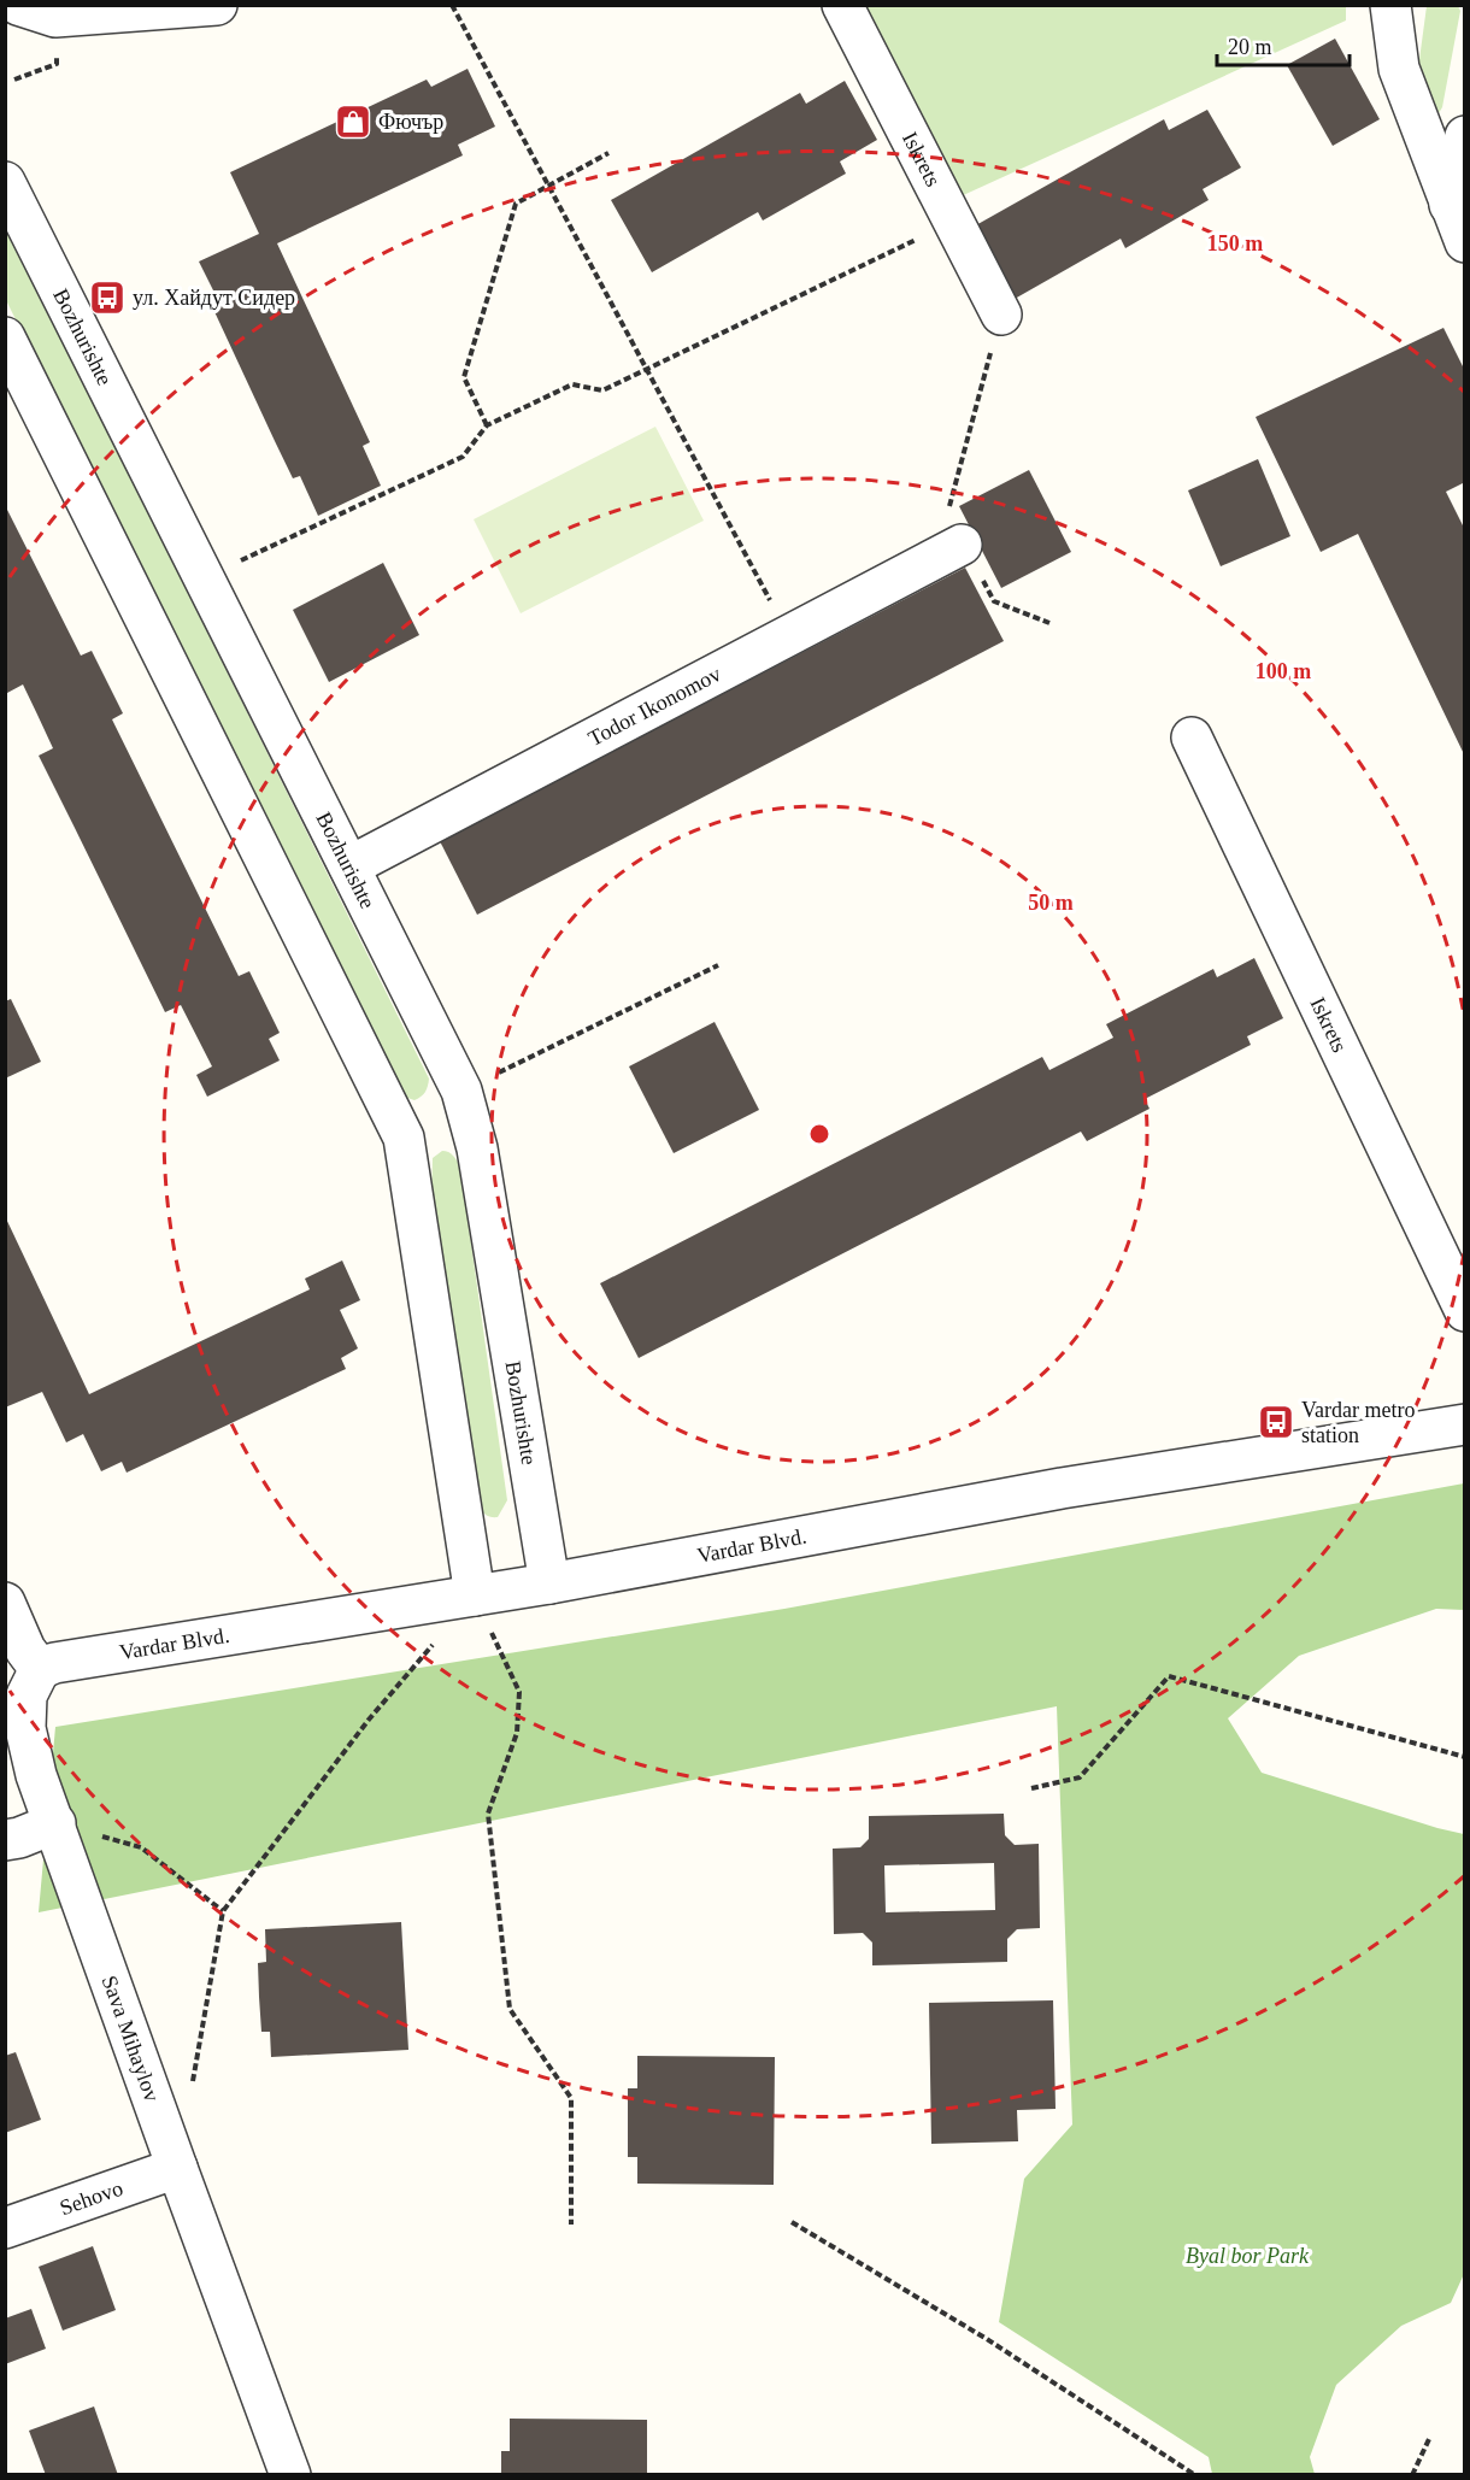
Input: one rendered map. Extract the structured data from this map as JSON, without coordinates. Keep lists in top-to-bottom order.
{
  "streets": {
    "street": [
      "Iskrets",
      "Bozhurishte",
      "Todor Ikonomov",
      "Vardar Blvd.",
      "Sava Mihaylov",
      "Sehovo"
    ]
  },
  "crossings": [
    ["Bozhurishte", "Todor Ikonomov"],
    ["Bozhurishte", "Vardar Blvd."],
    ["Vardar Blvd.", "Sava Mihaylov"],
    ["Sava Mihaylov", "Sehovo"]
  ],
  "parks": ["Byal bor Park"],
  "places": {
    "shop": ["Фючър"],
    "bus stop": ["ул. Хайдут Сидер", "Vardar metro station"]
  },
  "scale_bar": "20 m",
  "rings": ["150 m", "100 m", "50 m"]
}
